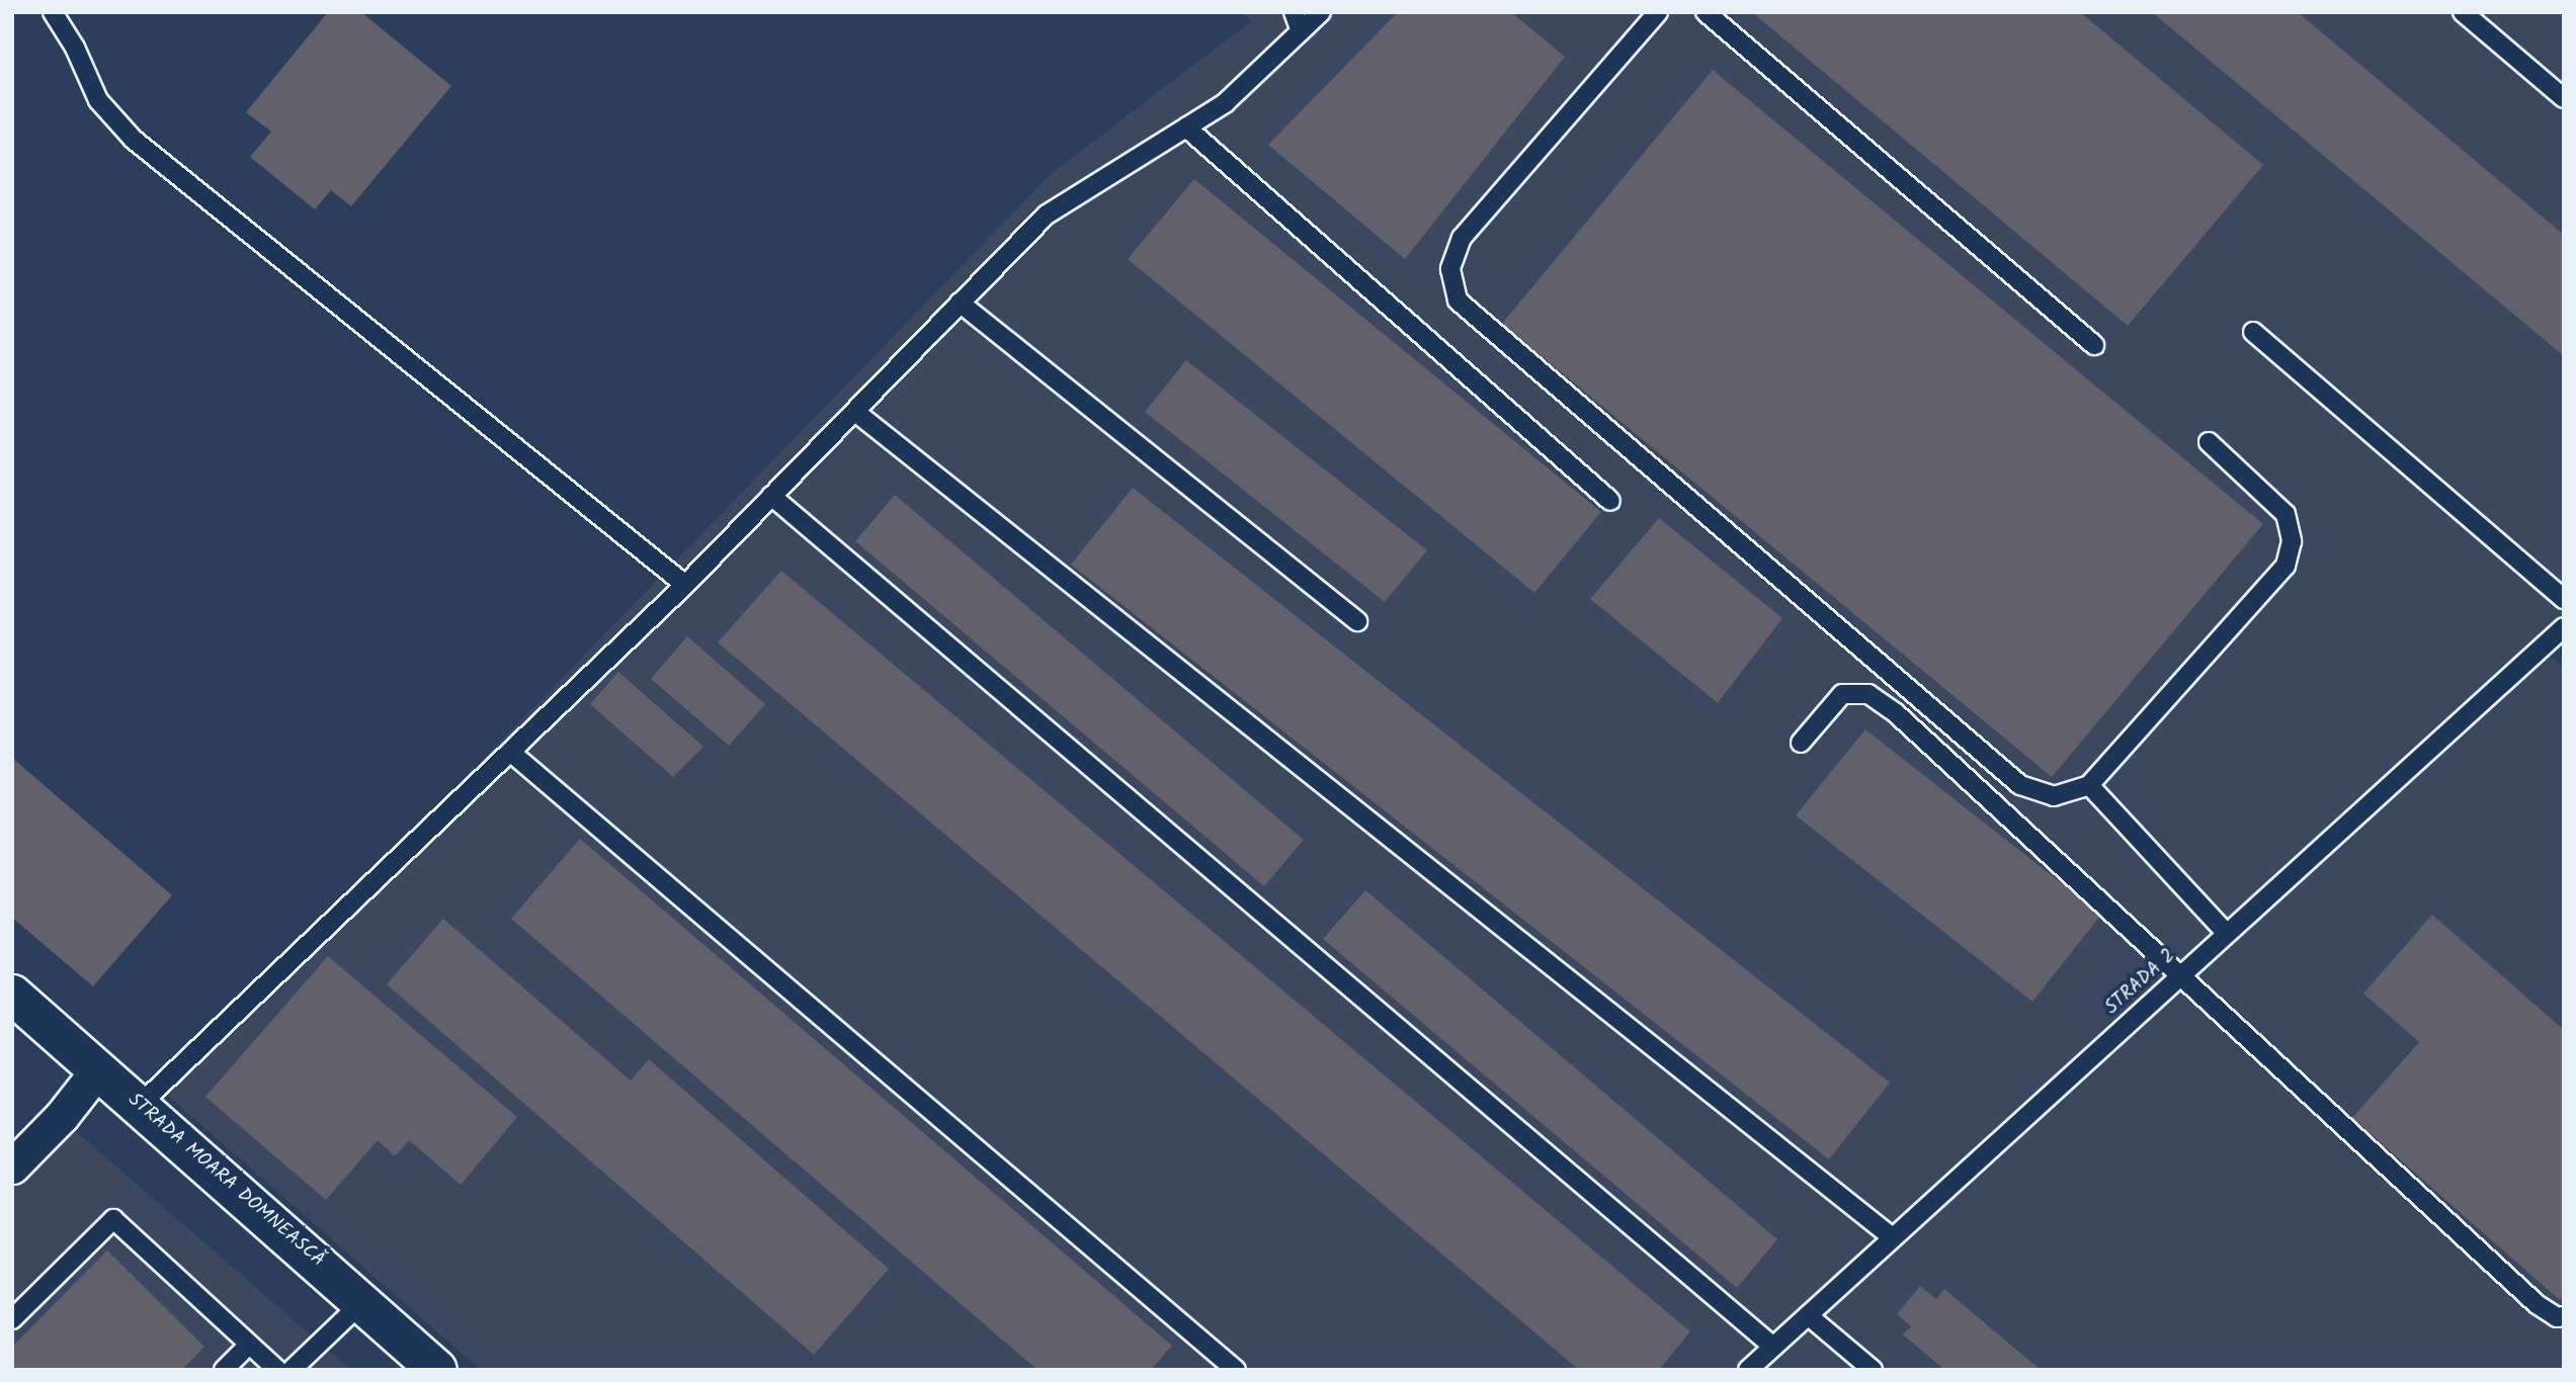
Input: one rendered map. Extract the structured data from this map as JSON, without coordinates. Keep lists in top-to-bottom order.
{
  "streets": {
    "street": ["STRADA MOARA DOMNEASCĂ"],
    "lane": ["STRADA 2"]
  }
}
